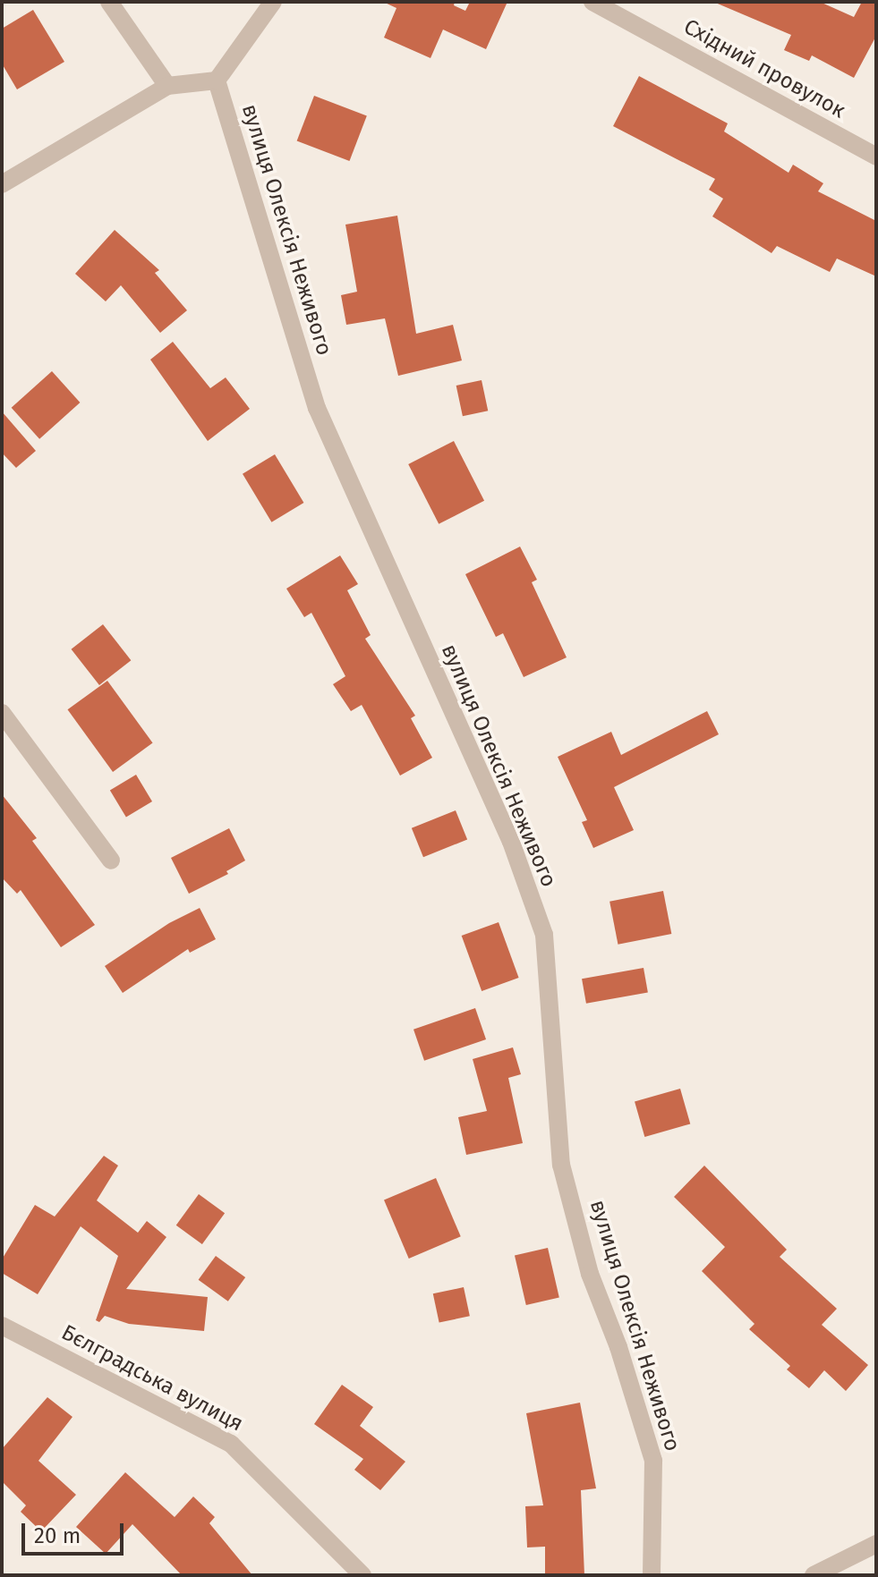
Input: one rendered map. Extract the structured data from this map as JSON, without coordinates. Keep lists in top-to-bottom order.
{
  "streets": {
    "street": ["Східний провулок", "вулиця Олексія Неживого", "Бєлградська вулиця"]
  },
  "scale_bar": "20 m"
}
